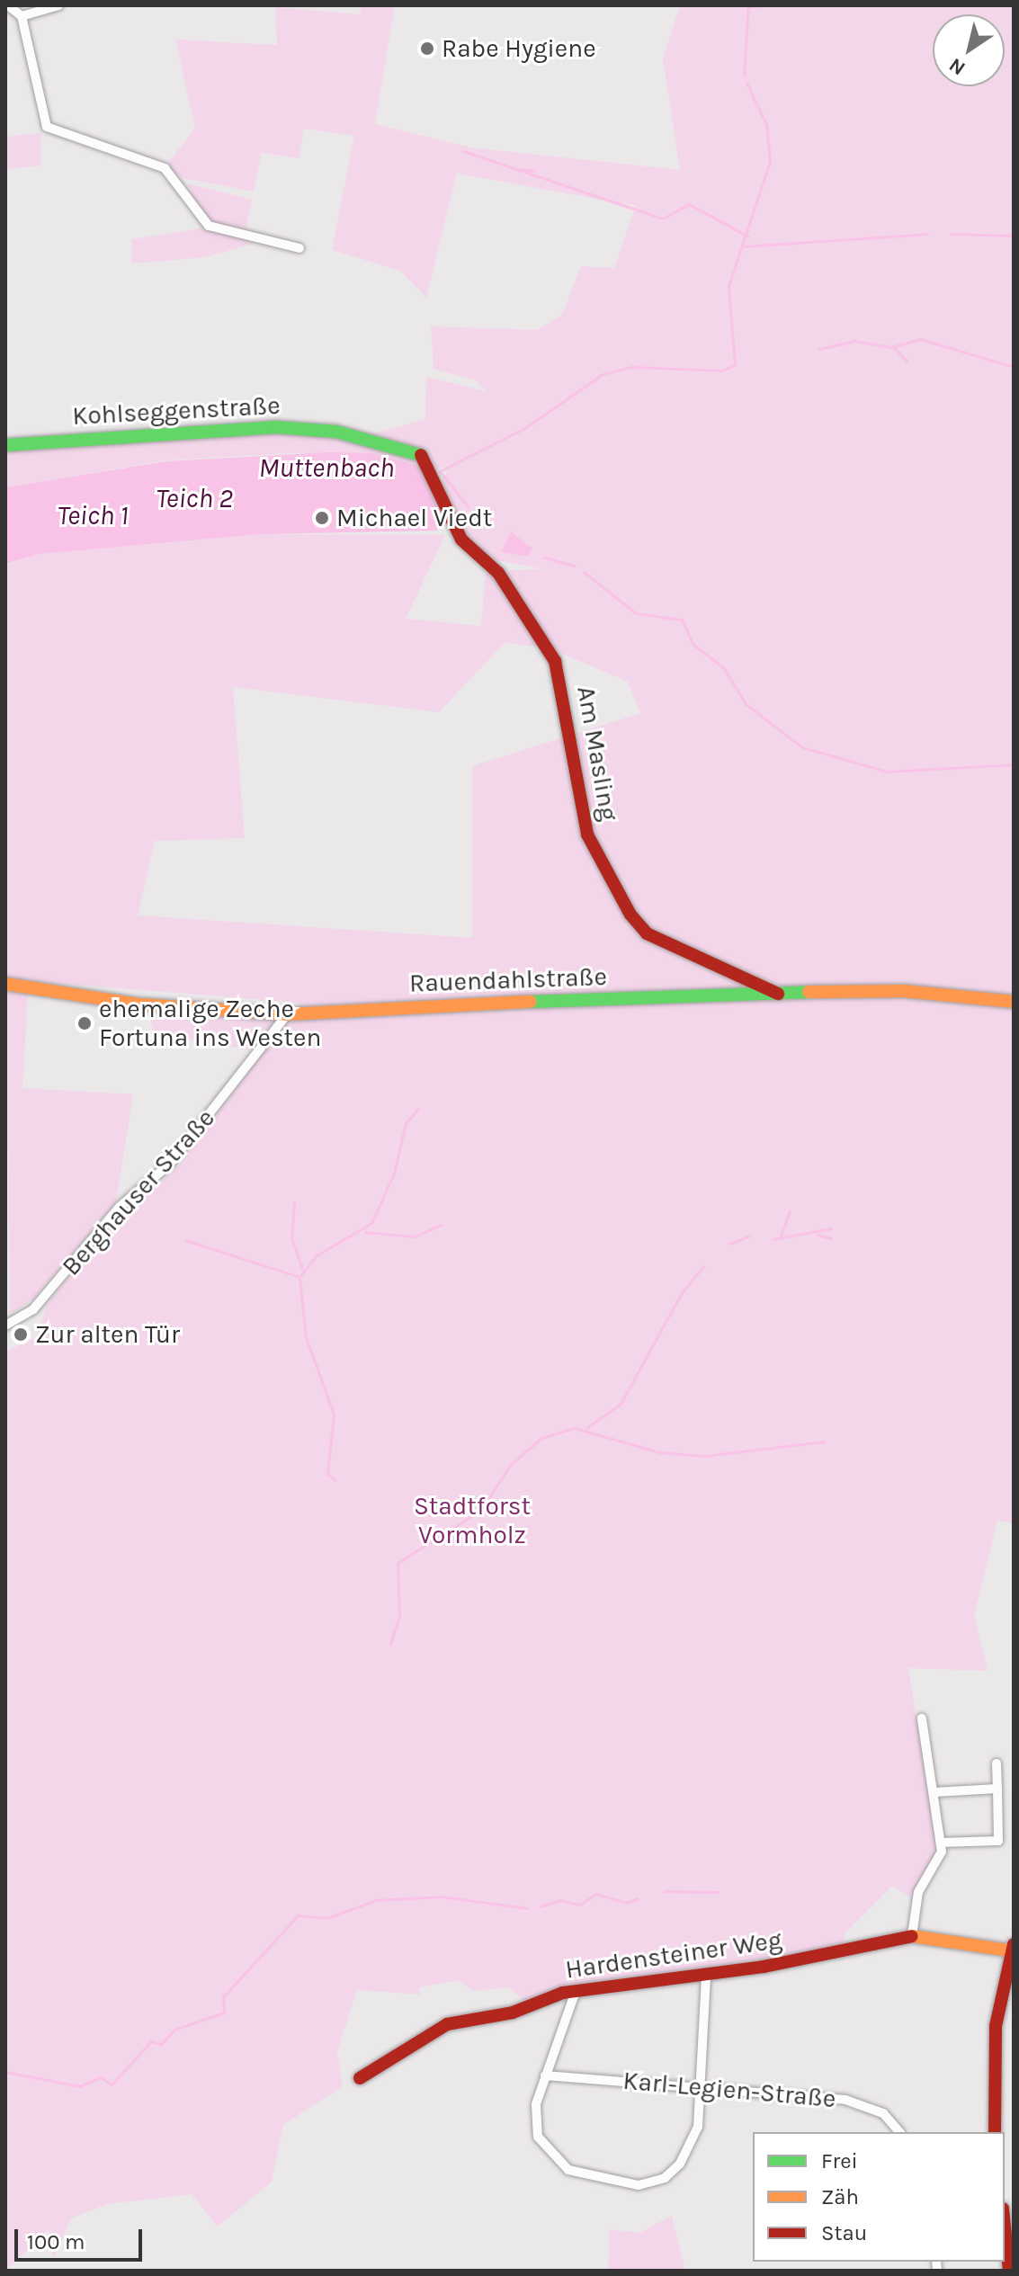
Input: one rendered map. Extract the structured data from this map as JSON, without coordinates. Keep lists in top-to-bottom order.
{
  "streets": {
    "street": [
      "Kohlseggenstraße",
      "Am Masling",
      "Rauendahlstraße",
      "Berghauser Straße",
      "Hardensteiner Weg",
      "Karl-Legien-Straße"
    ]
  },
  "crossings": [
    ["Kohlseggenstraße", "Am Masling"],
    ["Am Masling", "Rauendahlstraße"],
    ["Rauendahlstraße", "Berghauser Straße"]
  ],
  "water": ["Muttenbach", "Teich 2", "Teich 1"],
  "parks": ["Stadtforst Vormholz"],
  "places": [
    "Rabe Hygiene",
    "Michael Viedt",
    "ehemalige Zeche Fortuna ins Westen",
    "Zur alten Tür"
  ],
  "legend": ["Frei", "Zäh", "Stau"],
  "scale_bar": "100 m",
  "north": "bottom left"
}
